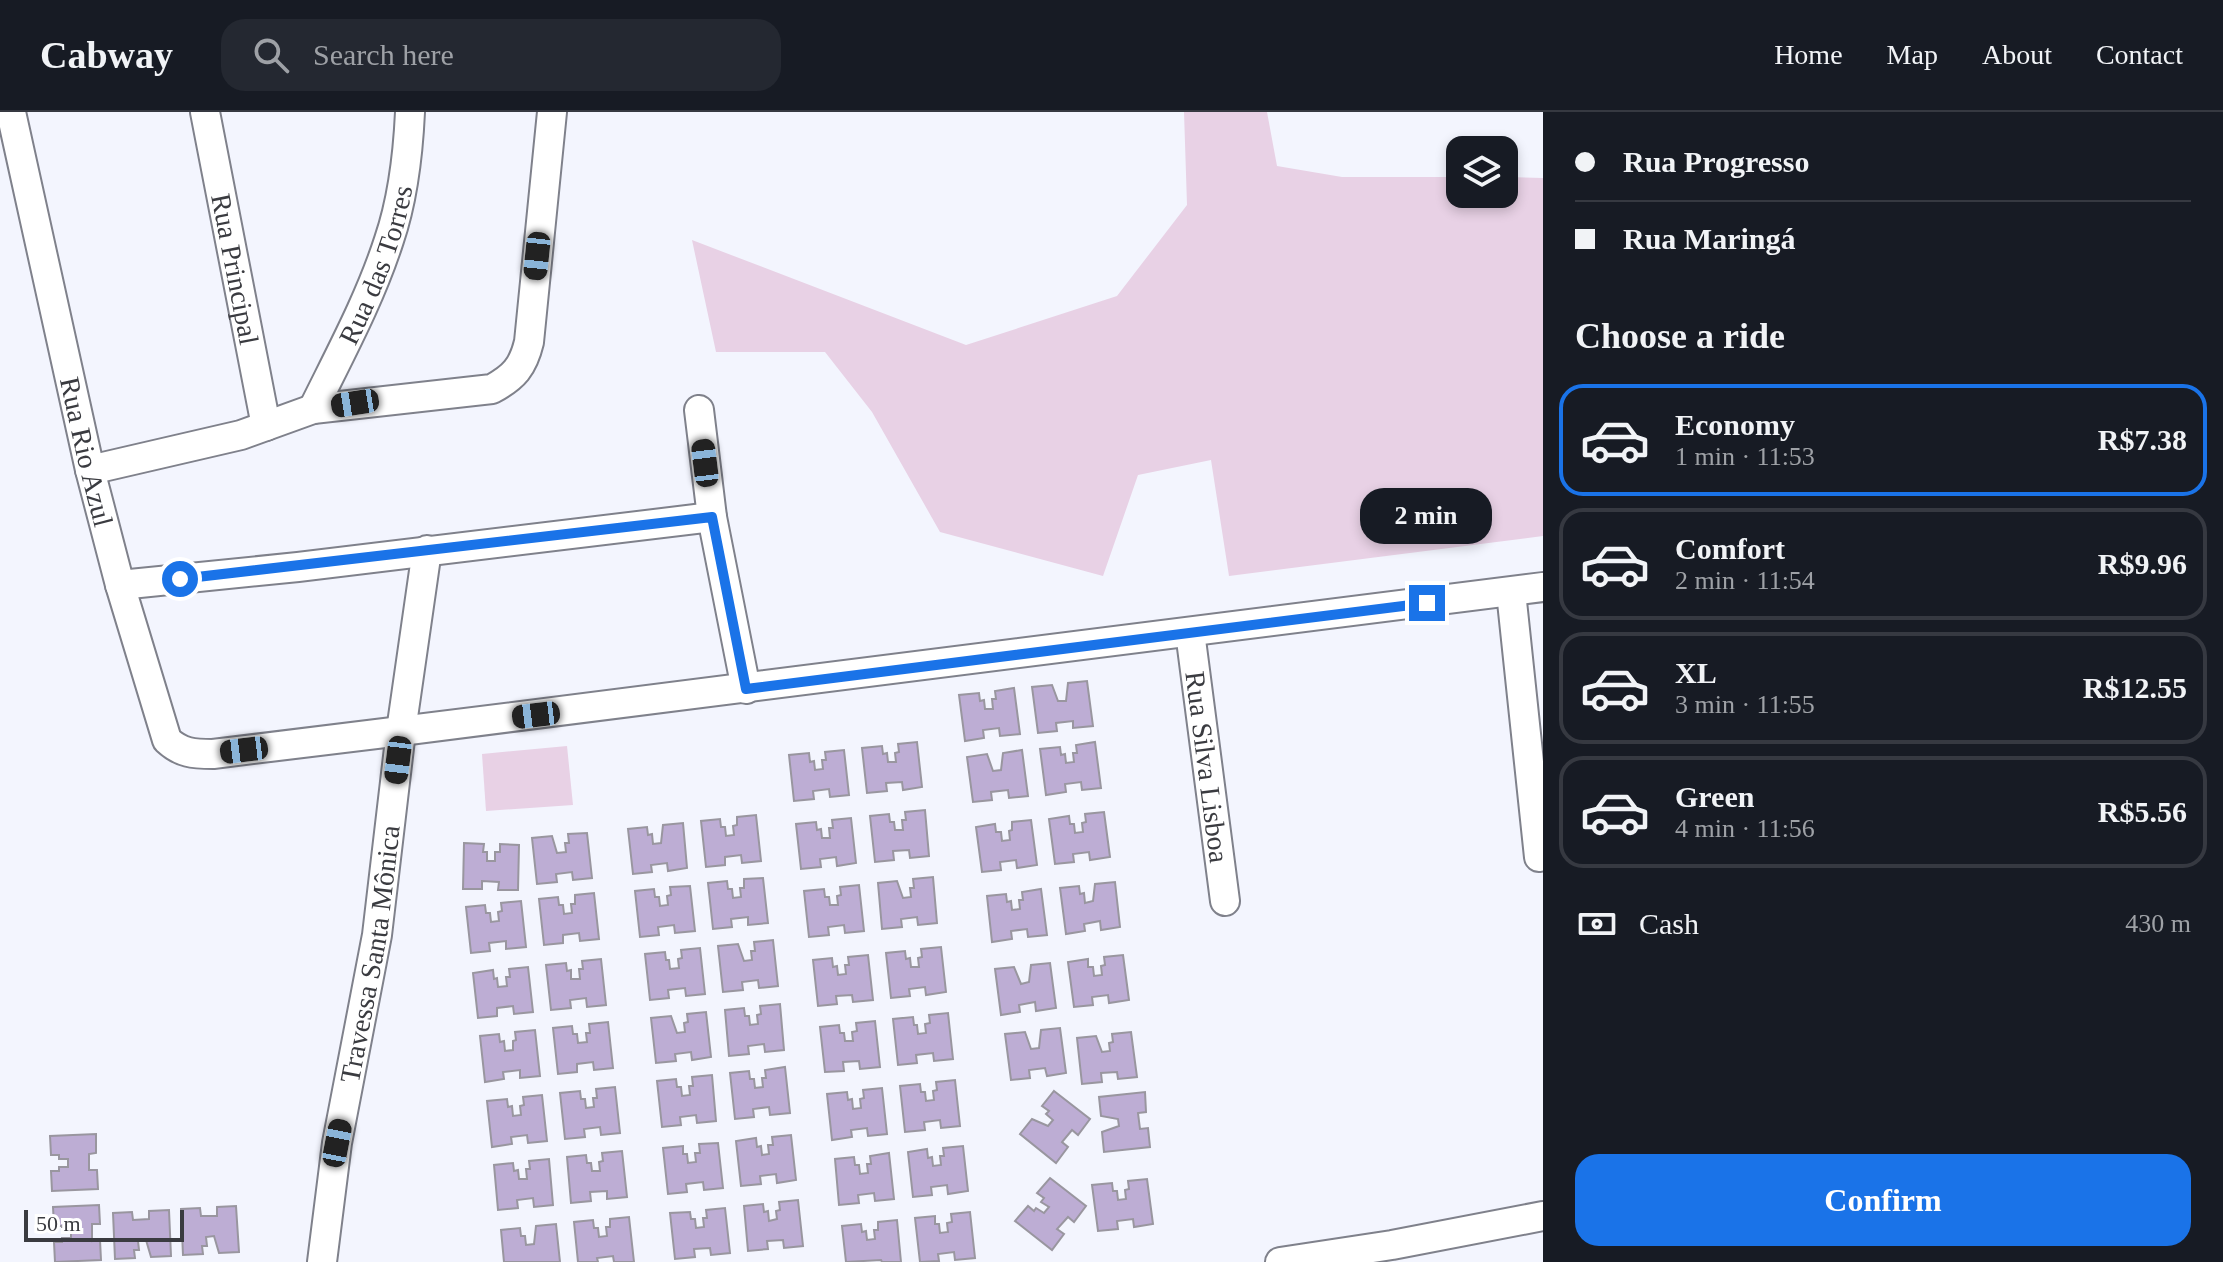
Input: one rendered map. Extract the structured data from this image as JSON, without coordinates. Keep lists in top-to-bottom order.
{
  "streets": {
    "street": [
      "Rua das Torres",
      "Rua Principal",
      "Rua Rio Azul",
      "Rua Silva Lisboa",
      "Travessa Santa Mônica"
    ]
  },
  "crossings": [
    ["Rua Rio Azul", "Rua Silva Lisboa"],
    ["Rua Rio Azul", "Travessa Santa Mônica"]
  ],
  "scale_bar": "50 m",
  "page": {
    "header": "Cabway",
    "search": "Search here",
    "nav": [
      "Home",
      "Map",
      "About",
      "Contact"
    ],
    "banner": ["Rua Progresso", "Rua Maringá"],
    "heading": "Choose a ride",
    "list": [
      {
        "name": "Economy",
        "note": "1 min · 11:53",
        "value": "R$7.38"
      },
      {
        "name": "Comfort",
        "note": "2 min · 11:54",
        "value": "R$9.96"
      },
      {
        "name": "XL",
        "note": "3 min · 11:55",
        "value": "R$12.55"
      },
      {
        "name": "Green",
        "note": "4 min · 11:56",
        "value": "R$5.56"
      }
    ],
    "bubble": "2 min",
    "pay": ["Cash", "430 m"],
    "buttons": "Confirm",
    "scale": "50 m"
  }
}
